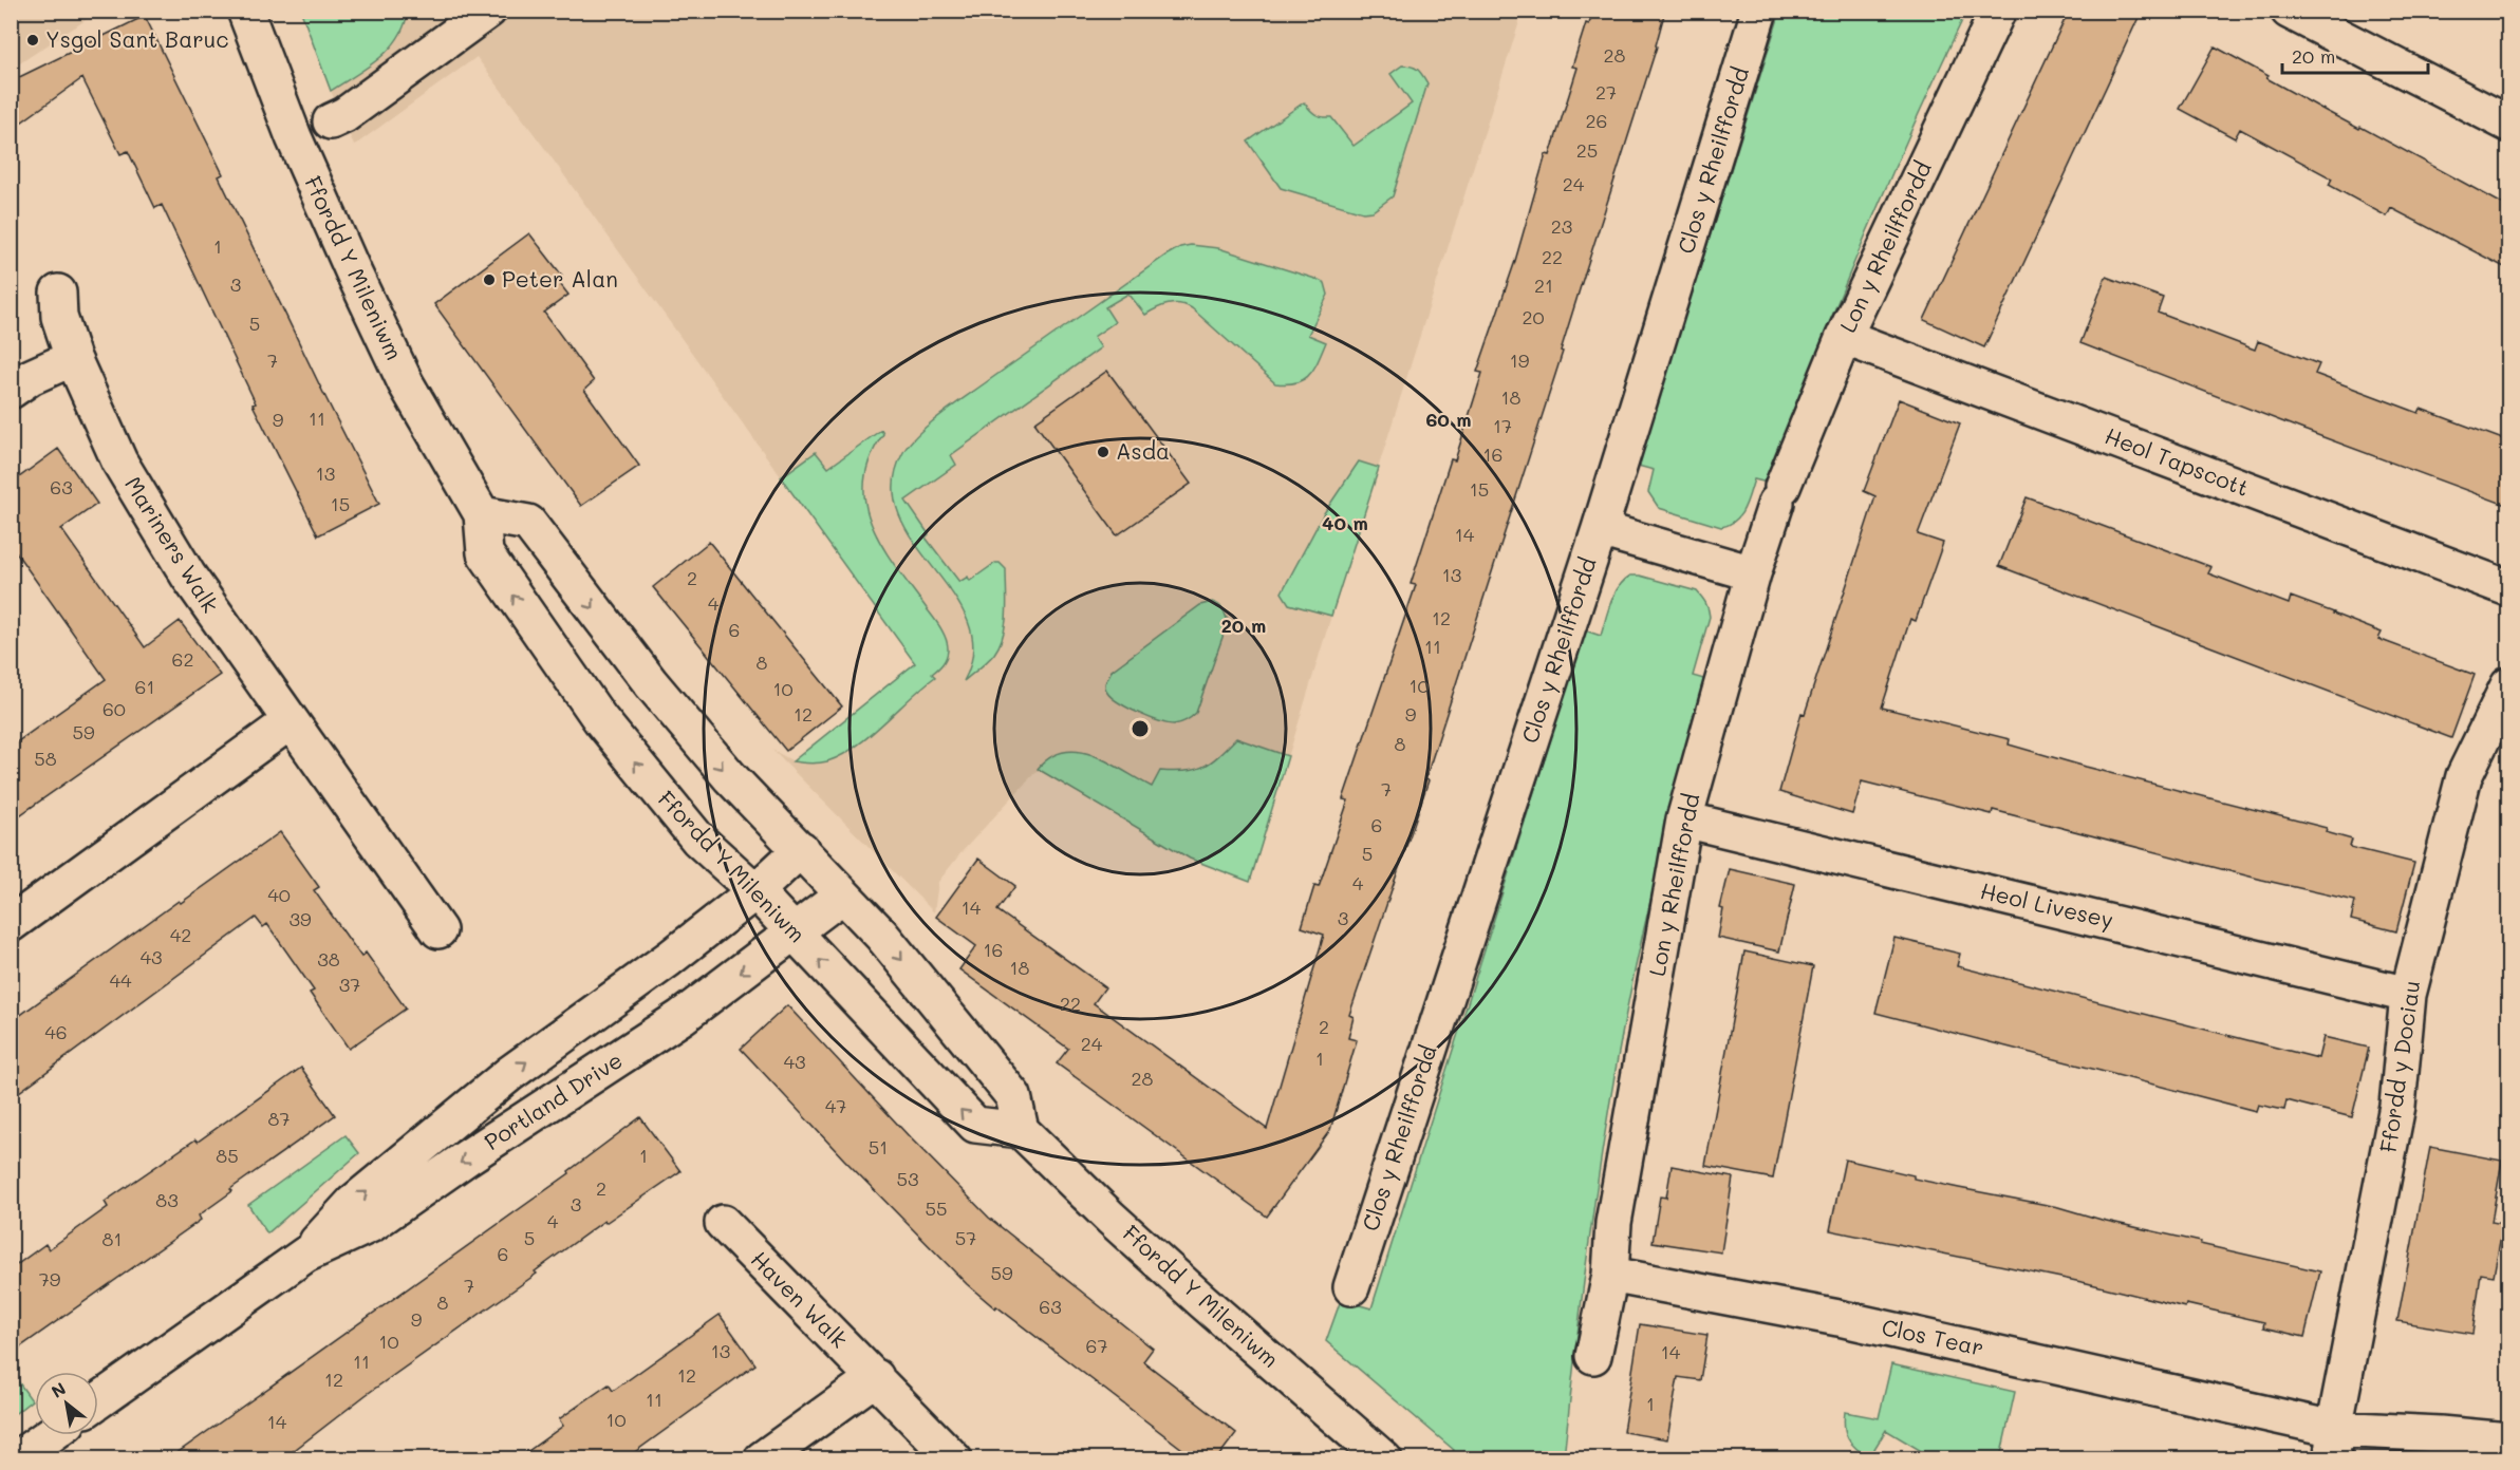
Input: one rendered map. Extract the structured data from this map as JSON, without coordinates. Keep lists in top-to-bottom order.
{
  "streets": {
    "street": [
      "Clos y Rheilffordd",
      "Lon y Rheilffordd",
      "Ffordd Y Mileniwm",
      "Heol Tapscott",
      "Mariners Walk",
      "Heol Livesey",
      "Ffordd y Dociau",
      "Portland Drive",
      "Haven Walk",
      "Clos Tear"
    ]
  },
  "crossings": [
    ["Lon y Rheilffordd", "Heol Tapscott"],
    ["Lon y Rheilffordd", "Heol Livesey"],
    ["Lon y Rheilffordd", "Clos Tear"],
    ["Ffordd Y Mileniwm", "Portland Drive"],
    ["Heol Livesey", "Ffordd y Dociau"],
    ["Ffordd y Dociau", "Clos Tear"]
  ],
  "places": ["Ysgol Sant Baruc", "Peter Alan", "Asda"],
  "house_numbers": [
    "28",
    "27",
    "26",
    "25",
    "24",
    "23",
    "1",
    "22",
    "3",
    "21",
    "20",
    "5",
    "7",
    "19",
    "18",
    "11",
    "9",
    "17",
    "16",
    "13",
    "63",
    "15",
    "15",
    "14",
    "13",
    "2",
    "4",
    "12",
    "6",
    "11",
    "62",
    "8",
    "10",
    "61",
    "10",
    "60",
    "12",
    "9",
    "59",
    "8",
    "58",
    "7",
    "6",
    "5",
    "4",
    "40",
    "14",
    "3",
    "39",
    "42",
    "16",
    "43",
    "38",
    "18",
    "44",
    "37",
    "22",
    "2",
    "46",
    "24",
    "1",
    "43",
    "28",
    "47",
    "87",
    "51",
    "85",
    "1",
    "53",
    "2",
    "83",
    "3",
    "55",
    "4",
    "5",
    "57",
    "81",
    "6",
    "59",
    "79",
    "7",
    "8",
    "63",
    "9",
    "10",
    "67",
    "13",
    "14",
    "11",
    "12",
    "12",
    "11",
    "1",
    "10",
    "14"
  ],
  "scale_bar": "20 m",
  "north": "top left",
  "rings": ["60 m", "40 m", "20 m"]
}
